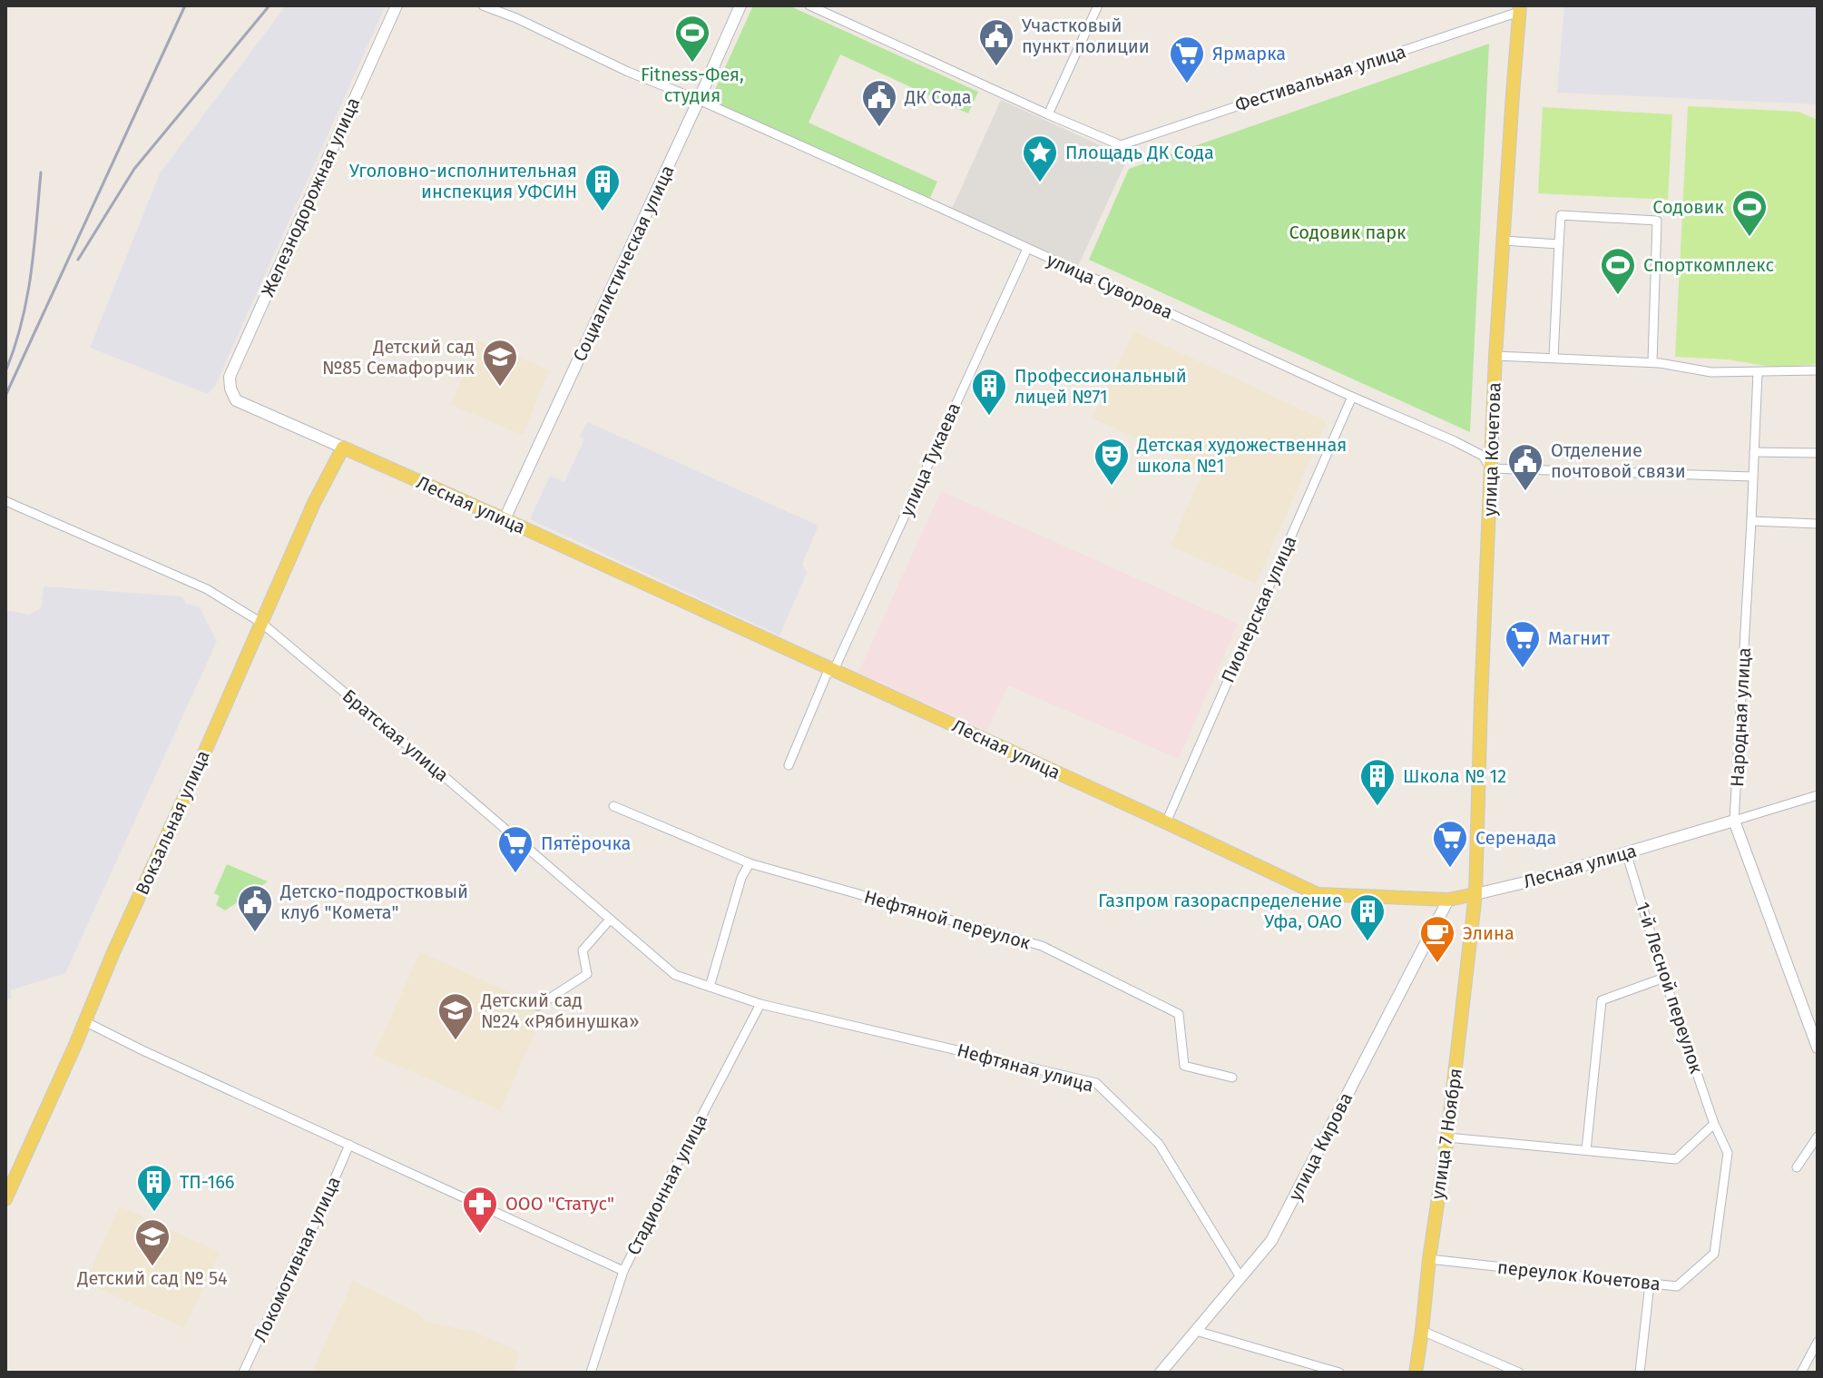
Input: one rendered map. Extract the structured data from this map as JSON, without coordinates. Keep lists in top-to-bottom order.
{
  "streets": {
    "main road": [
      "улица Кочетова",
      "Лесная улица",
      "Вокзальная улица",
      "улица 7 Ноября"
    ],
    "street": [
      "Фестивальная улица",
      "Железнодорожная улица",
      "Социалистическая улица",
      "улица Суворова",
      "улица Тукаева",
      "Пионерская улица",
      "Народная улица",
      "Братская улица",
      "Нефтяной переулок",
      "1-й Лесной переулок",
      "Нефтяная улица",
      "улица Кирова",
      "Стадионная улица",
      "Локомотивная улица",
      "переулок Кочетова"
    ]
  },
  "crossings": [
    ["Фестивальная улица", "улица Кочетова"],
    ["Железнодорожная улица", "Лесная улица"],
    ["Социалистическая улица", "улица Суворова"],
    ["Социалистическая улица", "Лесная улица"],
    ["улица Суворова", "улица Кочетова"],
    ["улица Суворова", "улица Тукаева"],
    ["улица Суворова", "Пионерская улица"],
    ["улица Кочетова", "Лесная улица"],
    ["улица Кочетова", "улица 7 Ноября"],
    ["улица Тукаева", "Лесная улица"],
    ["Лесная улица", "Пионерская улица"],
    ["Лесная улица", "Народная улица"],
    ["Лесная улица", "Вокзальная улица"],
    ["Лесная улица", "1-й Лесной переулок"],
    ["Лесная улица", "улица 7 Ноября"],
    ["Лесная улица", "улица Кирова"],
    ["Братская улица", "Вокзальная улица"],
    ["Братская улица", "Нефтяная улица"],
    ["Братская улица", "Стадионная улица"],
    ["1-й Лесной переулок", "переулок Кочетова"],
    ["Нефтяная улица", "улица Кирова"],
    ["Нефтяная улица", "Стадионная улица"],
    ["улица 7 Ноября", "переулок Кочетова"]
  ],
  "parks": ["Содовик парк"],
  "places": {
    "sports": ["Fitness-Фея, студия", "Содовик", "Спорткомплекс"],
    "public building": [
      "Участковый пункт полиции",
      "ДК Сода",
      "Отделение почтовой связи",
      "Детско-подростковый клуб \"Комета\""
    ],
    "supermarket": [
      "Ярмарка",
      "Магнит",
      "Серенада",
      "Пятёрочка"
    ],
    "place": ["Площадь ДК Сода"],
    "building": [
      "Уголовно-исполнительная инспекция УФСИН",
      "Профессиональный лицей №71",
      "Школа № 12",
      "Газпром газораспределение Уфа, ОАО",
      "ТП-166"
    ],
    "school or university": ["Детский сад №85 Семафорчик", "Детский сад №24 «Рябинушка»", "Детский сад № 54"],
    "theatre": ["Детская художественная школа №1"],
    "cafe": ["Элина"],
    "pharmacy": ["ООО \"Статус\""]
  }
}
